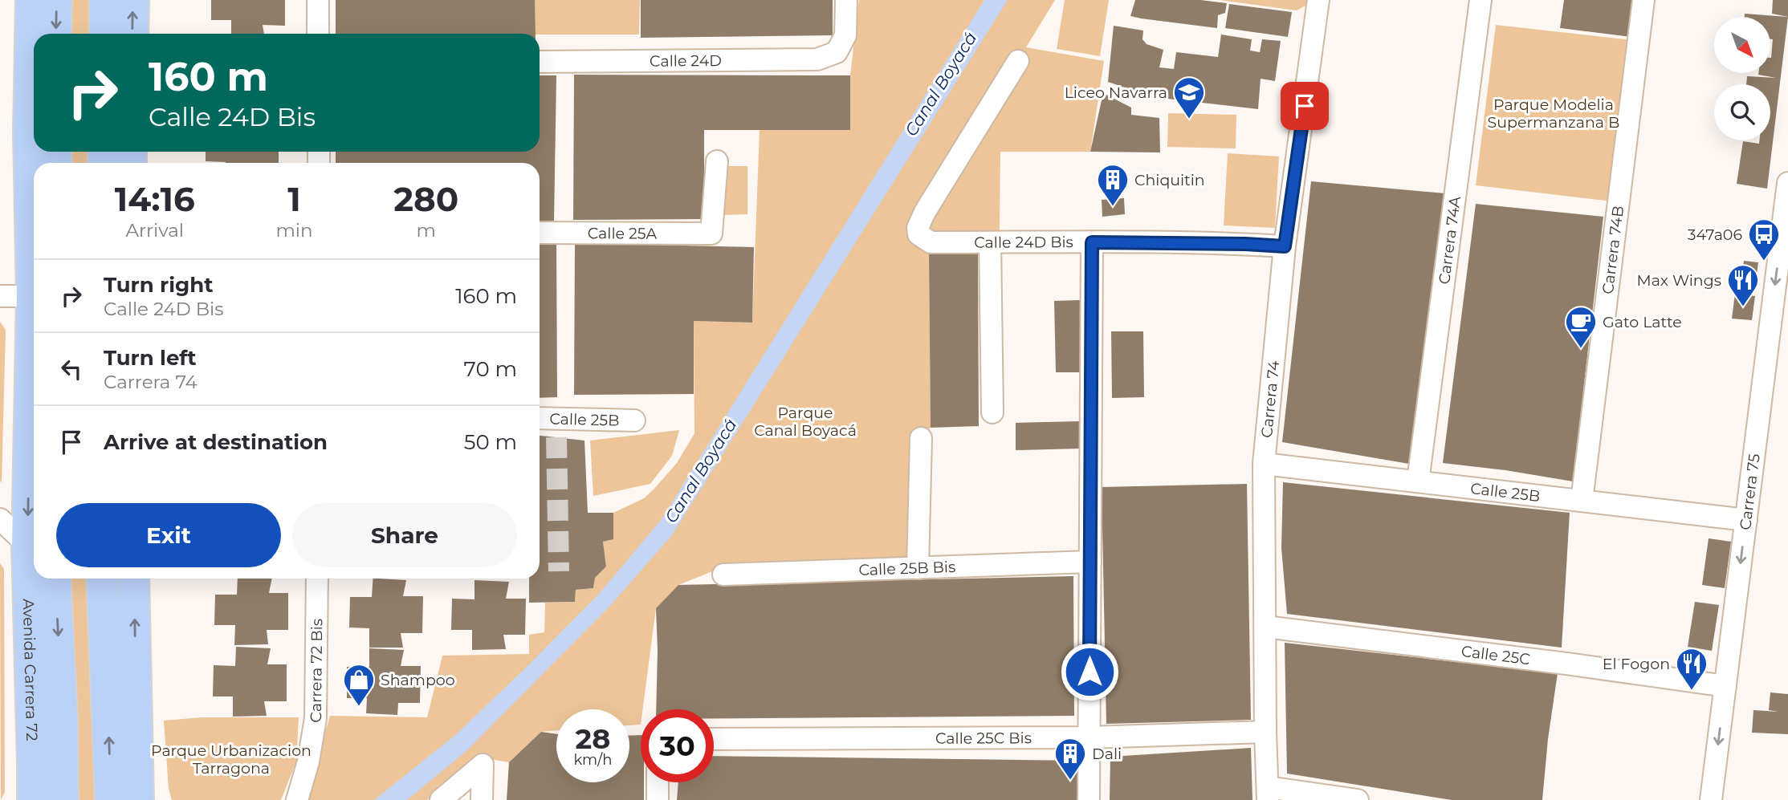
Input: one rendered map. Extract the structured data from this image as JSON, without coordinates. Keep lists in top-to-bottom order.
{
  "streets": {
    "highway": ["Avenida Carrera 72"],
    "street": [
      "Calle 24D",
      "Calle 25A",
      "Carrera 74A",
      "Calle 24D Bis",
      "Carrera 74B",
      "Carrera 74",
      "Calle 25B",
      "Carrera 75",
      "Calle 25B Bis",
      "Calle 25C",
      "Carrera 72 Bis",
      "Calle 25C Bis"
    ]
  },
  "crossings": [
    ["Carrera 74A", "Calle 25B"],
    ["Calle 24D Bis", "Carrera 74"],
    ["Carrera 74B", "Calle 25B"],
    ["Carrera 74", "Calle 25B"],
    ["Carrera 74", "Calle 25C"],
    ["Carrera 74", "Calle 25C Bis"],
    ["Calle 25B", "Carrera 75"],
    ["Carrera 75", "Calle 25C"]
  ],
  "one_way": ["Carrera 75"],
  "water": ["Canal Boyacá"],
  "parks": ["Parque Modelia Supermanzana B", "Parque Canal Boyacá", "Parque Urbanizacion Tarragona"],
  "places": {
    "school or university": ["Liceo Navarra"],
    "building": ["Chiquitin", "Dali"],
    "bus stop": ["347a06"],
    "restaurant": ["Max Wings", "El Fogon"],
    "cafe": ["Gato Latte"],
    "shop": ["Shampoo"]
  },
  "north": "bottom right",
  "page": {
    "turn": ["160 m", "Calle 24D Bis"],
    "eta": [
      "14:16",
      "Arrival",
      "1",
      "min",
      "280",
      "m"
    ],
    "list": [
      {
        "name": "Turn right",
        "note": "Calle 24D Bis",
        "value": "160 m"
      },
      {
        "name": "Turn left",
        "note": "Carrera 74",
        "value": "70 m"
      },
      {
        "name": "Arrive at destination",
        "value": "50 m"
      }
    ],
    "buttons": ["Exit", "Share"],
    "speed": "28 km/h",
    "limit": "30"
  }
}
